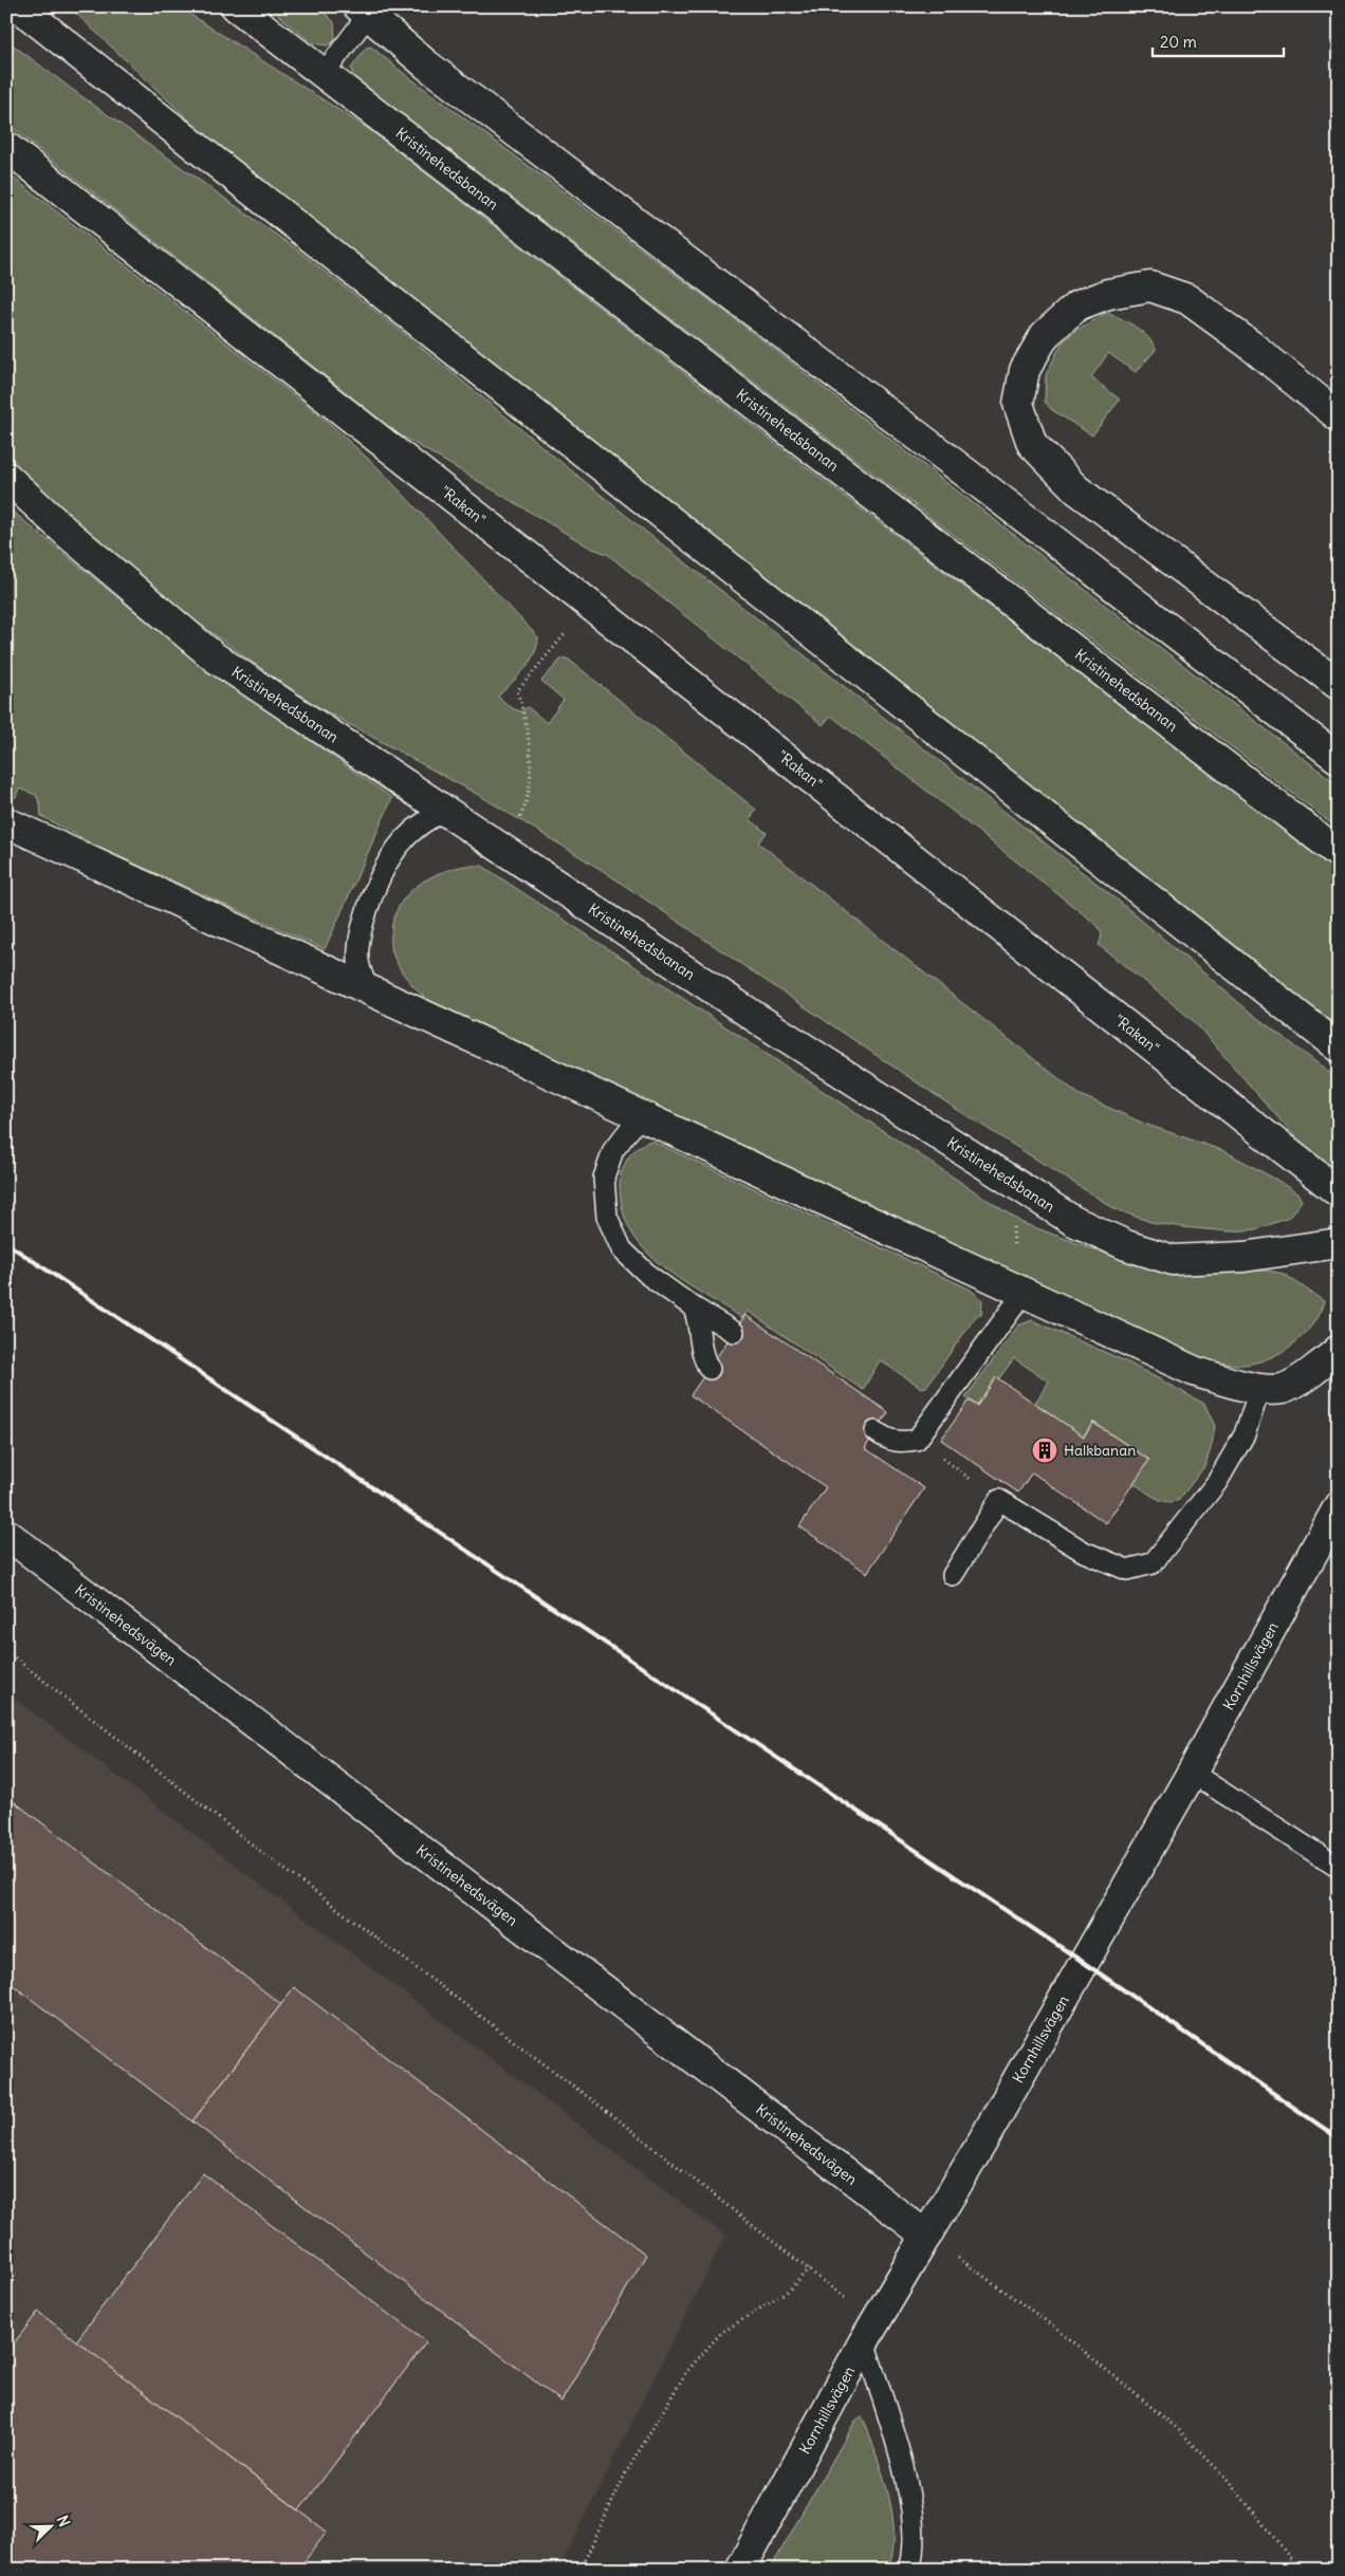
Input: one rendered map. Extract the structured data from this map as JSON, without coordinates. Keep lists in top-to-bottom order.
{
  "streets": {
    "street": [
      "Kristinehedsbanan",
      "\"Rakan\"",
      "Kristinehedsvägen",
      "Kornhillsvägen"
    ]
  },
  "crossings": [
    ["Kristinehedsvägen", "Kornhillsvägen"]
  ],
  "places": {
    "building": ["Halkbanan"]
  },
  "scale_bar": "20 m",
  "north": "top right"
}
